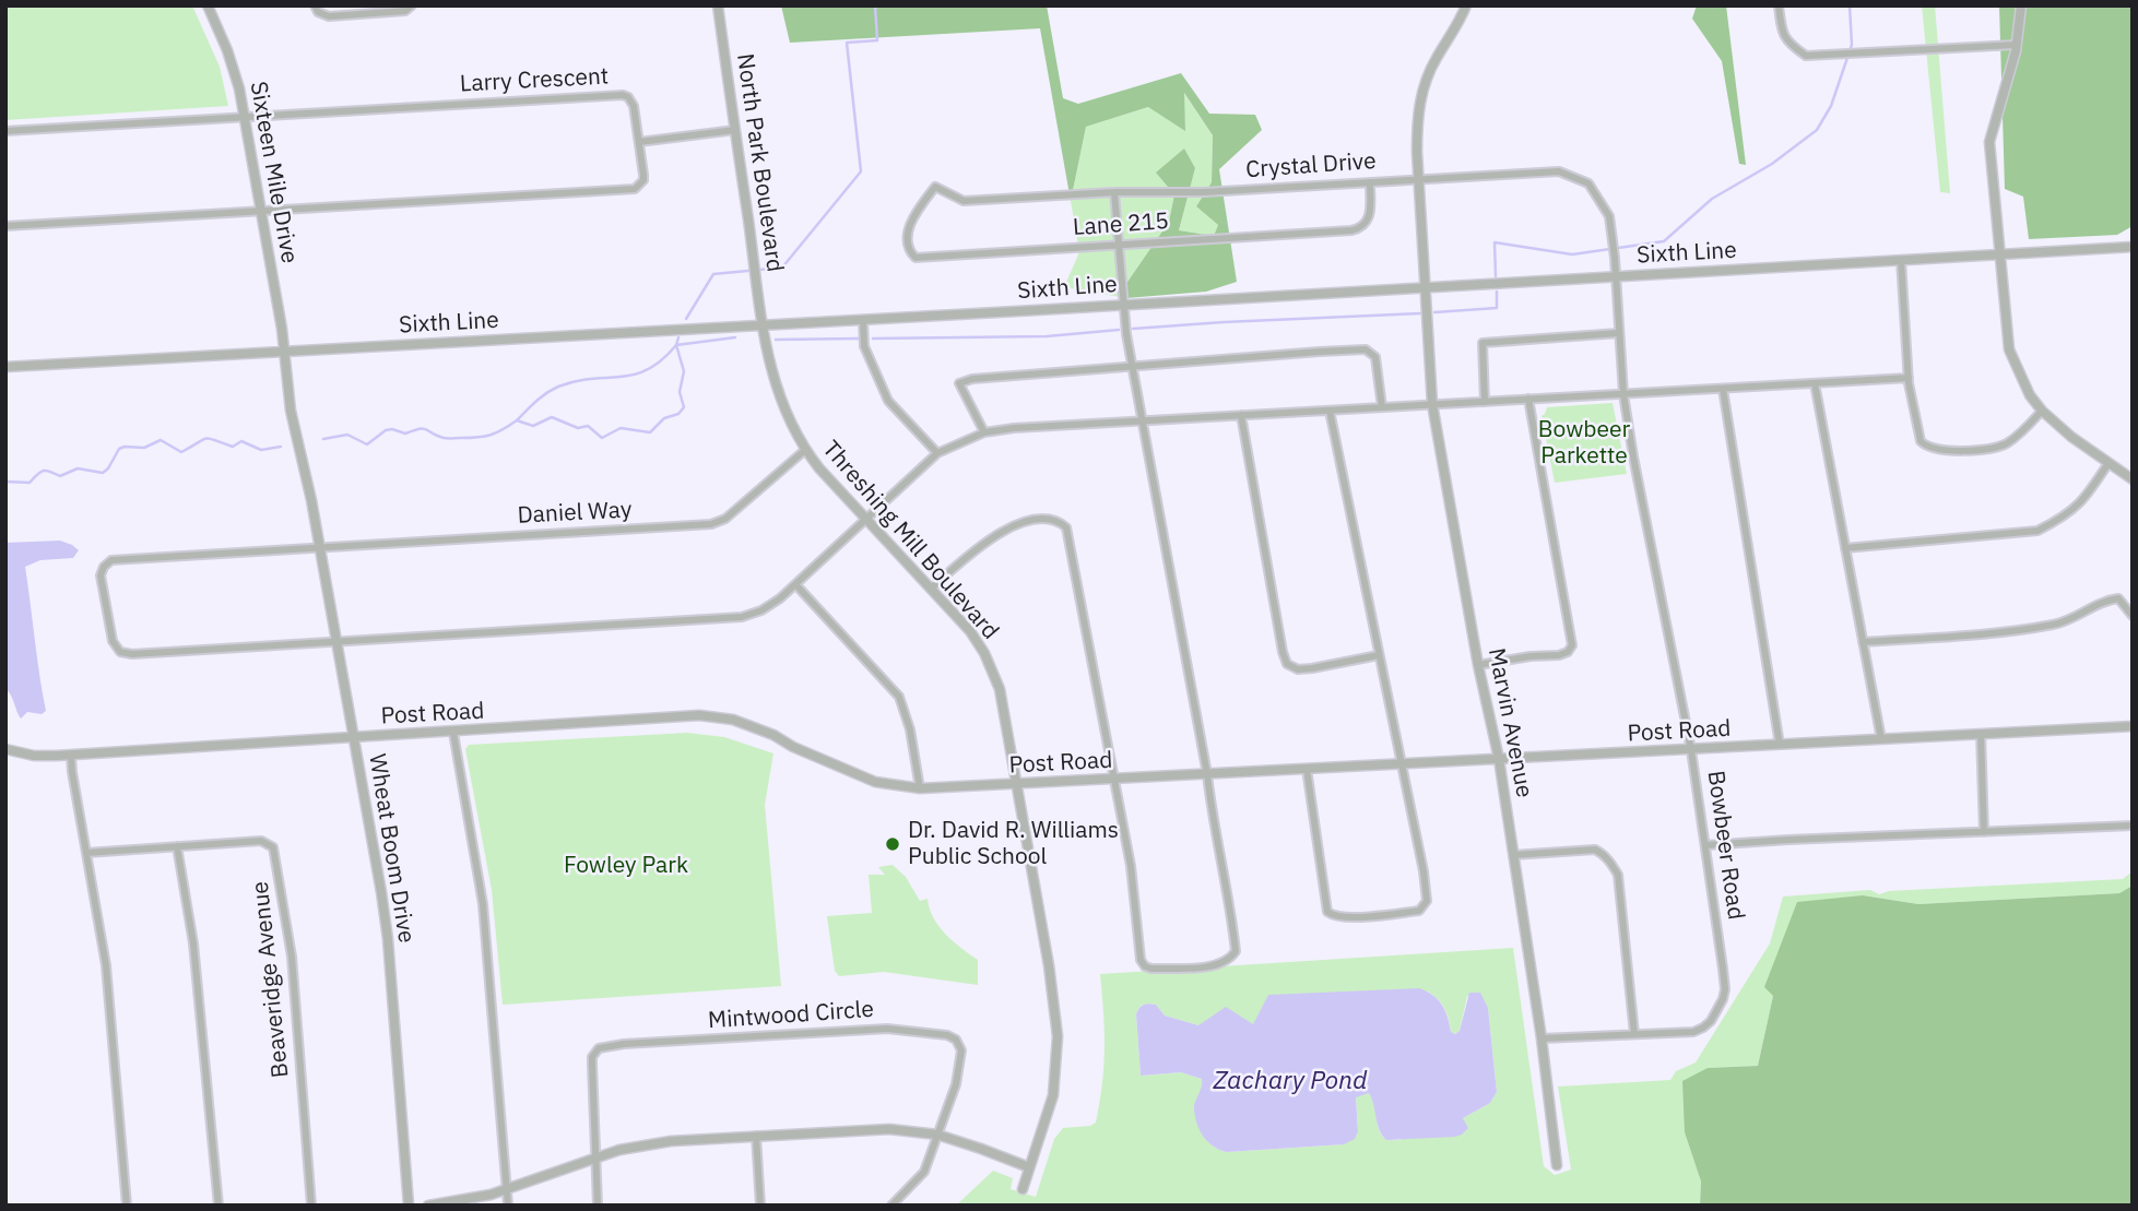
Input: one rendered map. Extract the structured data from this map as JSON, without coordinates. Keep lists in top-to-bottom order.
{
  "streets": {
    "street": [
      "Larry Crescent",
      "North Park Boulevard",
      "Crystal Drive",
      "Sixteen Mile Drive",
      "Lane 215",
      "Sixth Line",
      "Daniel Way",
      "Threshing Mill Boulevard",
      "Post Road",
      "Marvin Avenue",
      "Bowbeer Road",
      "Wheat Boom Drive",
      "Beaveridge Avenue",
      "Mintwood Circle"
    ]
  },
  "crossings": [
    ["Larry Crescent", "Sixteen Mile Drive"],
    ["North Park Boulevard", "Sixth Line"],
    ["North Park Boulevard", "Threshing Mill Boulevard"],
    ["Crystal Drive", "Lane 215"],
    ["Crystal Drive", "Sixth Line"],
    ["Crystal Drive", "Marvin Avenue"],
    ["Crystal Drive", "Bowbeer Road"],
    ["Sixteen Mile Drive", "Sixth Line"],
    ["Sixteen Mile Drive", "Wheat Boom Drive"],
    ["Sixth Line", "Threshing Mill Boulevard"],
    ["Sixth Line", "Marvin Avenue"],
    ["Sixth Line", "Bowbeer Road"],
    ["Sixth Line", "Wheat Boom Drive"],
    ["Daniel Way", "Threshing Mill Boulevard"],
    ["Daniel Way", "Wheat Boom Drive"],
    ["Threshing Mill Boulevard", "Post Road"],
    ["Post Road", "Marvin Avenue"],
    ["Post Road", "Bowbeer Road"],
    ["Post Road", "Wheat Boom Drive"],
    ["Marvin Avenue", "Bowbeer Road"]
  ],
  "water": ["Zachary Pond"],
  "parks": ["Bowbeer Parkette", "Fowley Park"],
  "places": ["Dr. David R. Williams Public School"]
}
